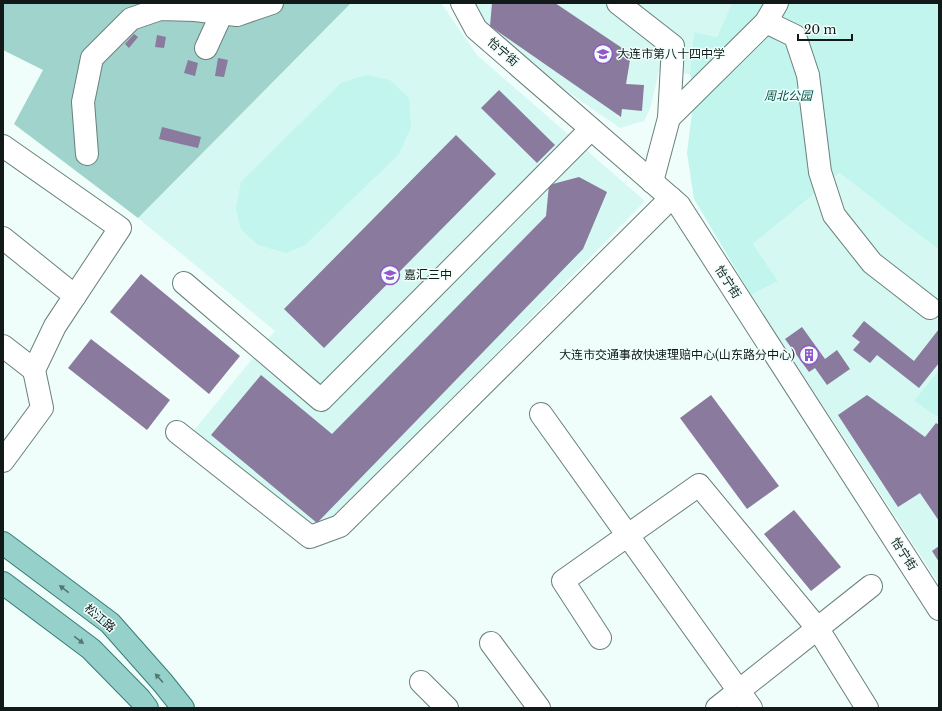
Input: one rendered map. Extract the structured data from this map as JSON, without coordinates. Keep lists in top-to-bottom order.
{
  "streets": {
    "main road": ["松江路"],
    "street": ["怡宁街"]
  },
  "parks": ["周北公园"],
  "places": {
    "school or university": ["大连市第八十四中学", "嘉汇三中"],
    "building": ["大连市交通事故快速理赔中心(山东路分中心)"]
  },
  "scale_bar": "20 m"
}
